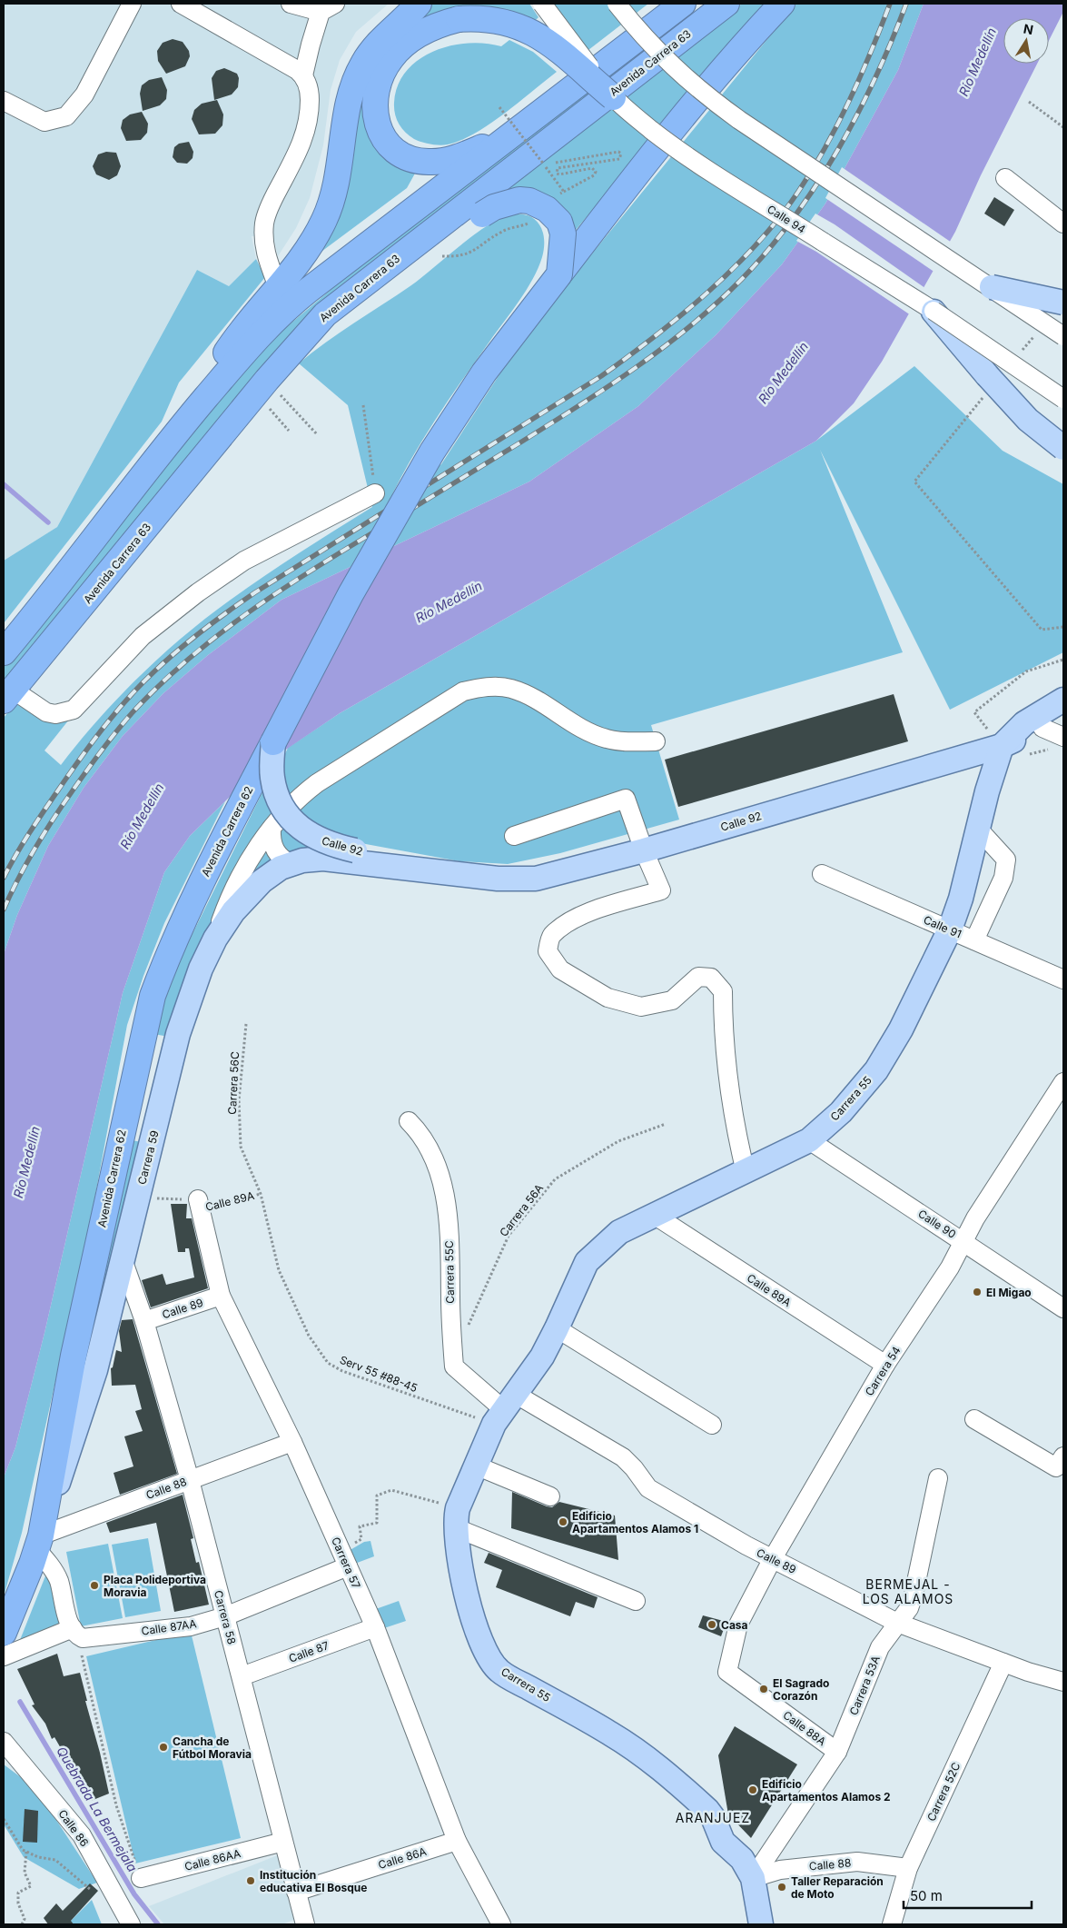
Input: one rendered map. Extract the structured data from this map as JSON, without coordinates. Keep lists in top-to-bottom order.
{
  "streets": {
    "highway": ["Avenida Carrera 63", "Avenida Carrera 62"],
    "main road": ["Calle 92", "Carrera 55", "Carrera 59"],
    "street": [
      "Calle 94",
      "Calle 91",
      "Calle 89A",
      "Calle 90",
      "Carrera 55C",
      "Calle 89",
      "Carrera 54",
      "Calle 88",
      "Carrera 57",
      "Carrera 58",
      "Calle 87AA",
      "Calle 87",
      "Carrera 53A",
      "Calle 88A",
      "Carrera 52C",
      "Calle 86",
      "Calle 86A",
      "Calle 86AA"
    ],
    "path": ["Carrera 56C", "Carrera 56A", "Serv 55 #88-45"]
  },
  "crossings": [
    ["Calle 92", "Avenida Carrera 62"],
    ["Calle 92", "Carrera 55"],
    ["Calle 92", "Carrera 59"],
    ["Avenida Carrera 62", "Carrera 59"],
    ["Avenida Carrera 62", "Calle 88"],
    ["Calle 91", "Carrera 55"],
    ["Carrera 56C", "Calle 89A"],
    ["Carrera 56C", "Serv 55 #88-45"],
    ["Carrera 55", "Calle 89A"],
    ["Carrera 55", "Calle 90"],
    ["Carrera 55", "Carrera 55C"],
    ["Carrera 55", "Calle 89"],
    ["Carrera 55", "Serv 55 #88-45"],
    ["Carrera 55", "Calle 88"],
    ["Carrera 55", "Carrera 53A"],
    ["Carrera 59", "Calle 88"],
    ["Carrera 59", "Carrera 58"],
    ["Calle 89A", "Carrera 54"],
    ["Calle 89A", "Serv 55 #88-45"],
    ["Calle 89A", "Carrera 57"],
    ["Calle 90", "Carrera 54"],
    ["Carrera 55C", "Calle 89"],
    ["Carrera 55C", "Serv 55 #88-45"],
    ["Calle 89", "Carrera 54"],
    ["Calle 89", "Serv 55 #88-45"],
    ["Calle 89", "Carrera 57"],
    ["Calle 89", "Carrera 58"],
    ["Calle 89", "Carrera 53A"],
    ["Calle 89", "Carrera 52C"],
    ["Carrera 54", "Calle 88A"],
    ["Calle 88", "Carrera 57"],
    ["Calle 88", "Carrera 58"],
    ["Calle 88", "Carrera 53A"],
    ["Calle 88", "Carrera 52C"],
    ["Carrera 57", "Calle 87AA"],
    ["Carrera 57", "Calle 87"],
    ["Carrera 57", "Calle 86A"],
    ["Carrera 58", "Calle 87AA"],
    ["Carrera 58", "Calle 87"],
    ["Carrera 58", "Calle 86A"],
    ["Carrera 58", "Calle 86AA"],
    ["Carrera 53A", "Calle 88A"]
  ],
  "districts": ["BERMEJAL - LOS ALAMOS", "ARANJUEZ"],
  "water": ["Río Medellín", "Quebrada La Bermejala"],
  "places": [
    "El Migao",
    "Edificio Apartamentos Alamos 1",
    "Placa Polideportiva Moravia",
    "Casa",
    "El Sagrado Corazón",
    "Cancha de Fútbol Moravia",
    "Edificio Apartamentos Alamos 2",
    "Institución educativa El Bosque",
    "Taller Reparación de Moto"
  ],
  "scale_bar": "50 m",
  "north": "top"
}
